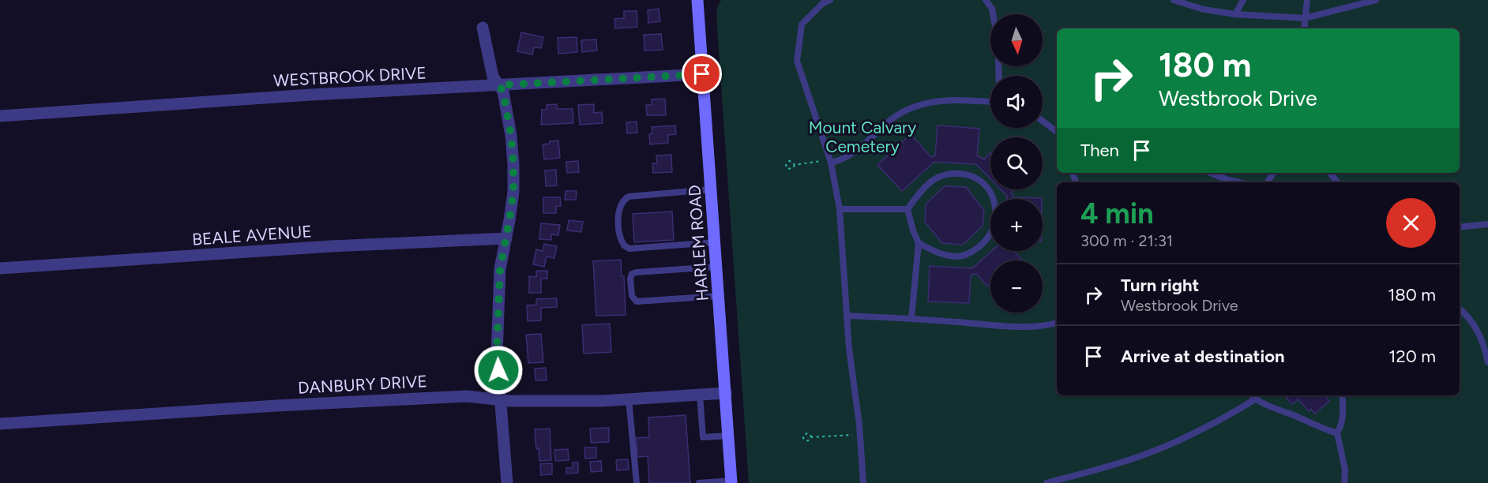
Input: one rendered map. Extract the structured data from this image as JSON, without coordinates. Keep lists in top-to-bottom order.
{
  "streets": {
    "main road": ["HARLEM ROAD"],
    "street": ["WESTBROOK DRIVE", "BEALE AVENUE", "DANBURY DRIVE"]
  },
  "crossings": [
    ["WESTBROOK DRIVE", "HARLEM ROAD"],
    ["HARLEM ROAD", "DANBURY DRIVE"]
  ],
  "parks": ["Mount Calvary Cemetery"],
  "north": "bottom",
  "page": {
    "map_buttons": ["+", "−"],
    "turn": ["180 m", "Westbrook Drive"],
    "then": "Then",
    "heading": ["4 min", "300 m · 21:31"],
    "list": [
      {
        "name": "Turn right",
        "note": "Westbrook Drive",
        "value": "180 m"
      },
      {
        "name": "Arrive at destination",
        "value": "120 m"
      }
    ]
  }
}
